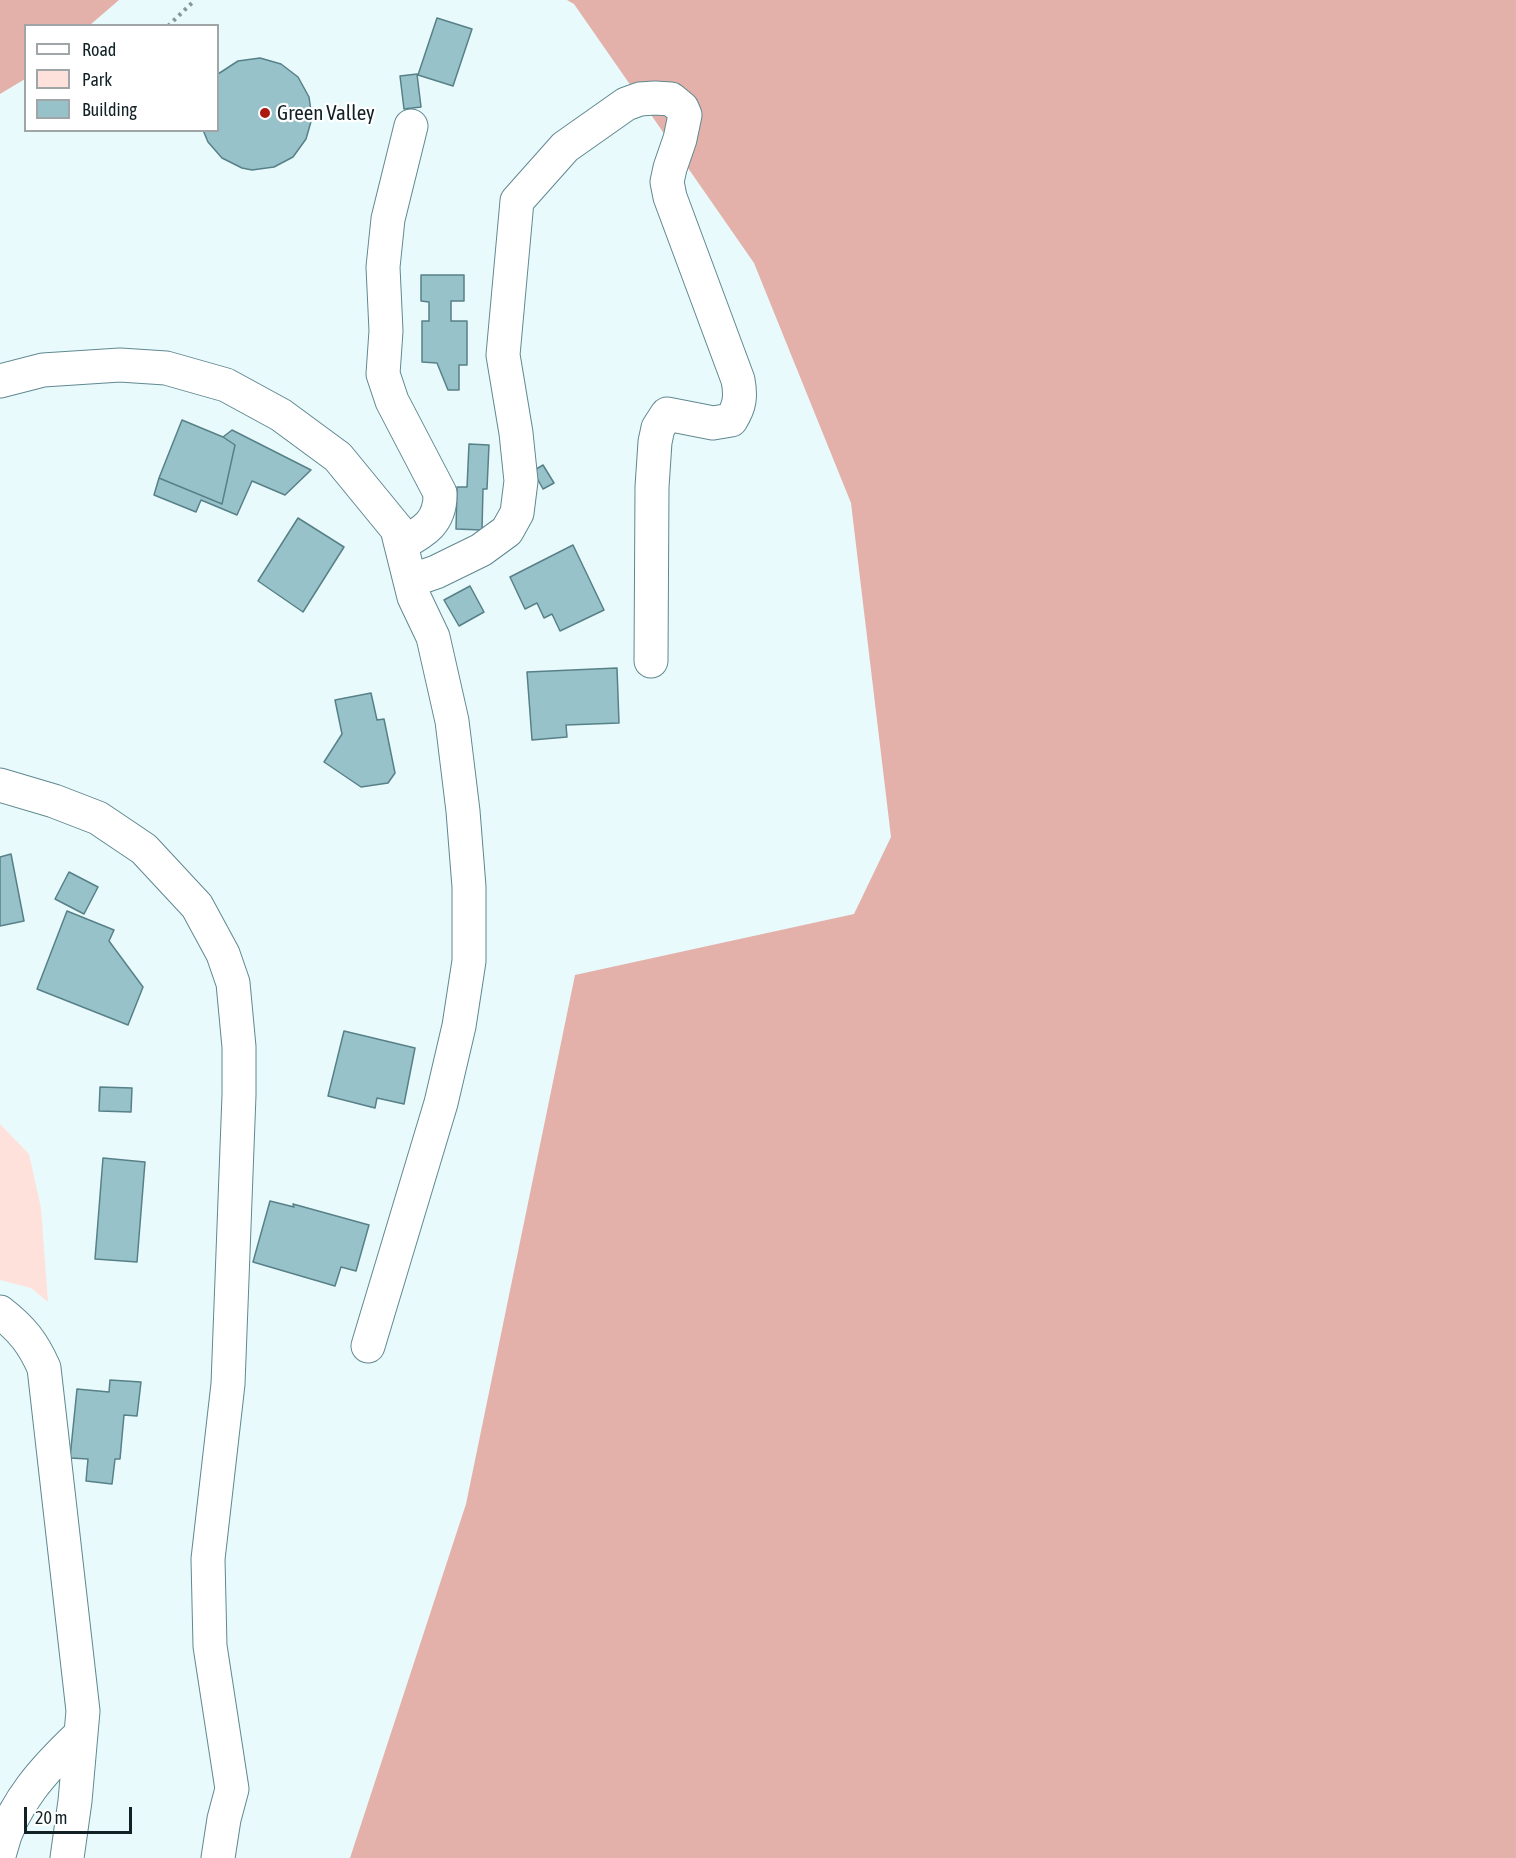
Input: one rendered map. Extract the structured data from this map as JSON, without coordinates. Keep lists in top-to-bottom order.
{
  "places": ["Green Valley"],
  "legend": ["Road", "Park", "Building"],
  "scale_bar": "20 m"
}
